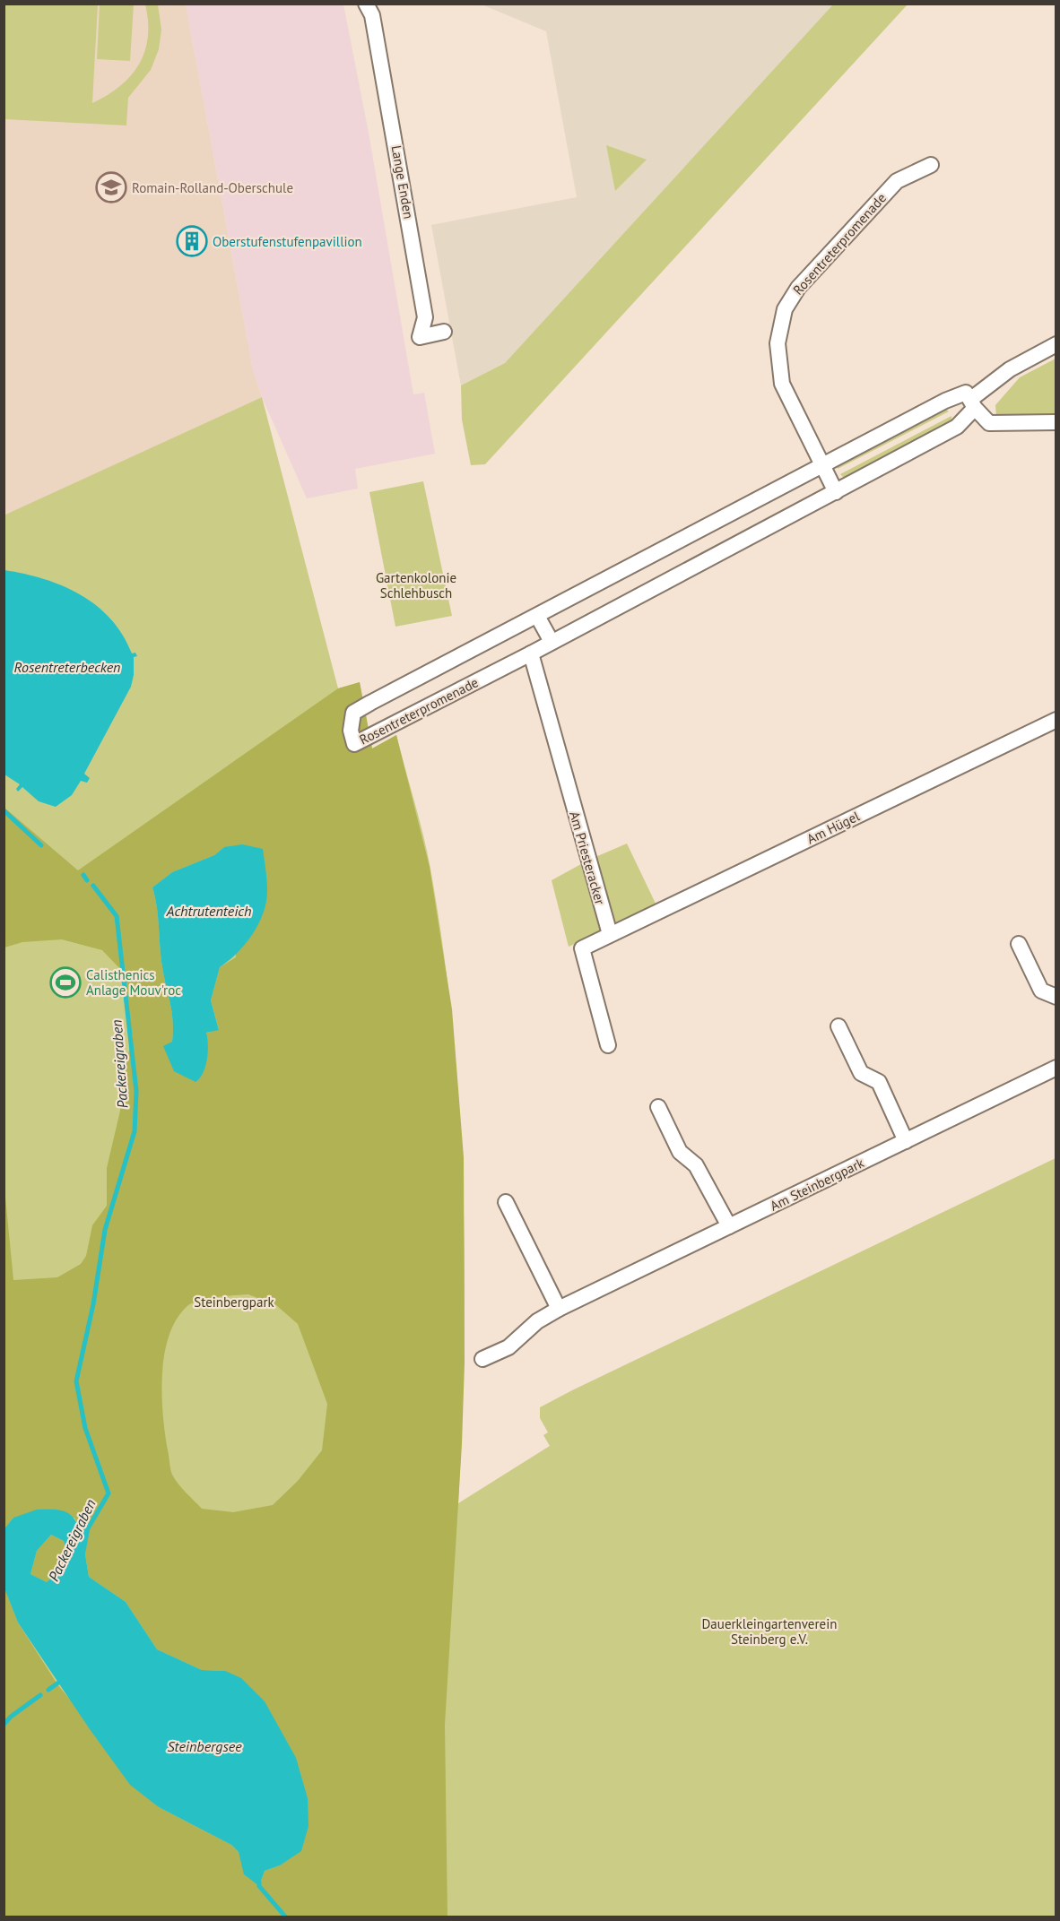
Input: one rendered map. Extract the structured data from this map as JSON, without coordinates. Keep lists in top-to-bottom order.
{
  "streets": {
    "street": [
      "Lange Enden",
      "Rosentreterpromenade",
      "Am Hügel",
      "Am Priesteracker",
      "Am Steinbergpark"
    ]
  },
  "crossings": [
    ["Rosentreterpromenade", "Am Priesteracker"],
    ["Am Hügel", "Am Priesteracker"]
  ],
  "water": [
    "Rosentreterbecken",
    "Achtrutenteich",
    "Packereigraben",
    "Steinbergsee"
  ],
  "parks": ["Gartenkolonie Schlehbusch", "Steinbergpark", "Dauerkleingartenverein Steinberg e.V."],
  "places": {
    "school or university": ["Romain-Rolland-Oberschule"],
    "building": ["Oberstufenstufenpavillion"],
    "sports": ["Calisthenics Anlage Mouv'roc"]
  }
}
